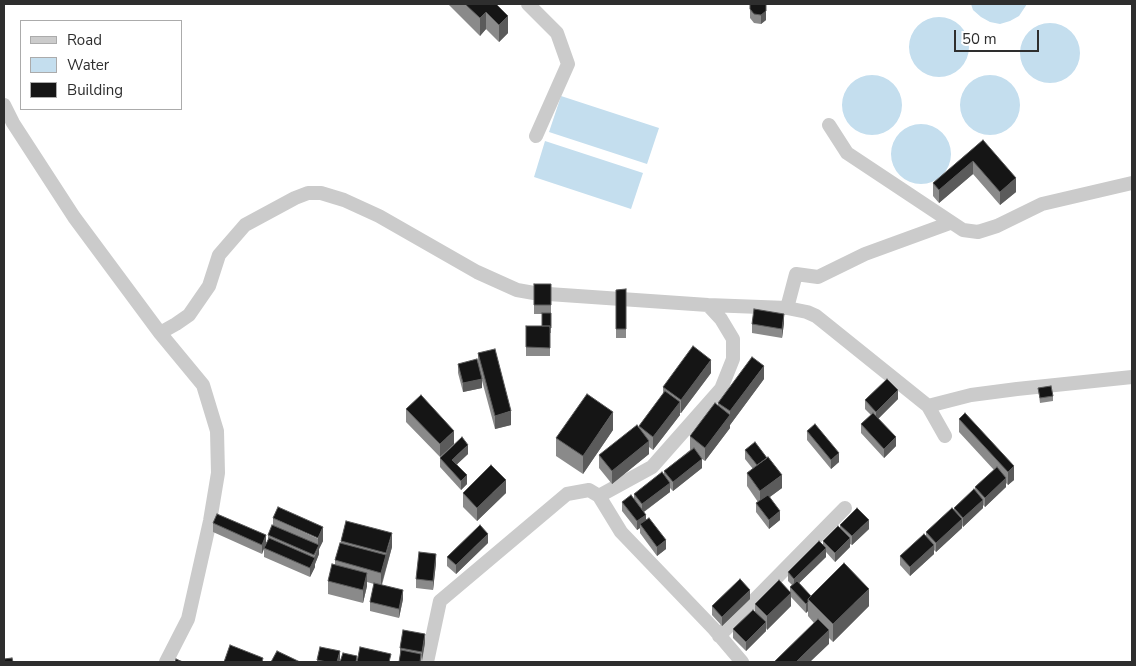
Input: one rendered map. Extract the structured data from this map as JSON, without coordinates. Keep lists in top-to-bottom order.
{
  "legend": ["Road", "Water", "Building"],
  "scale_bar": "50 m"
}
